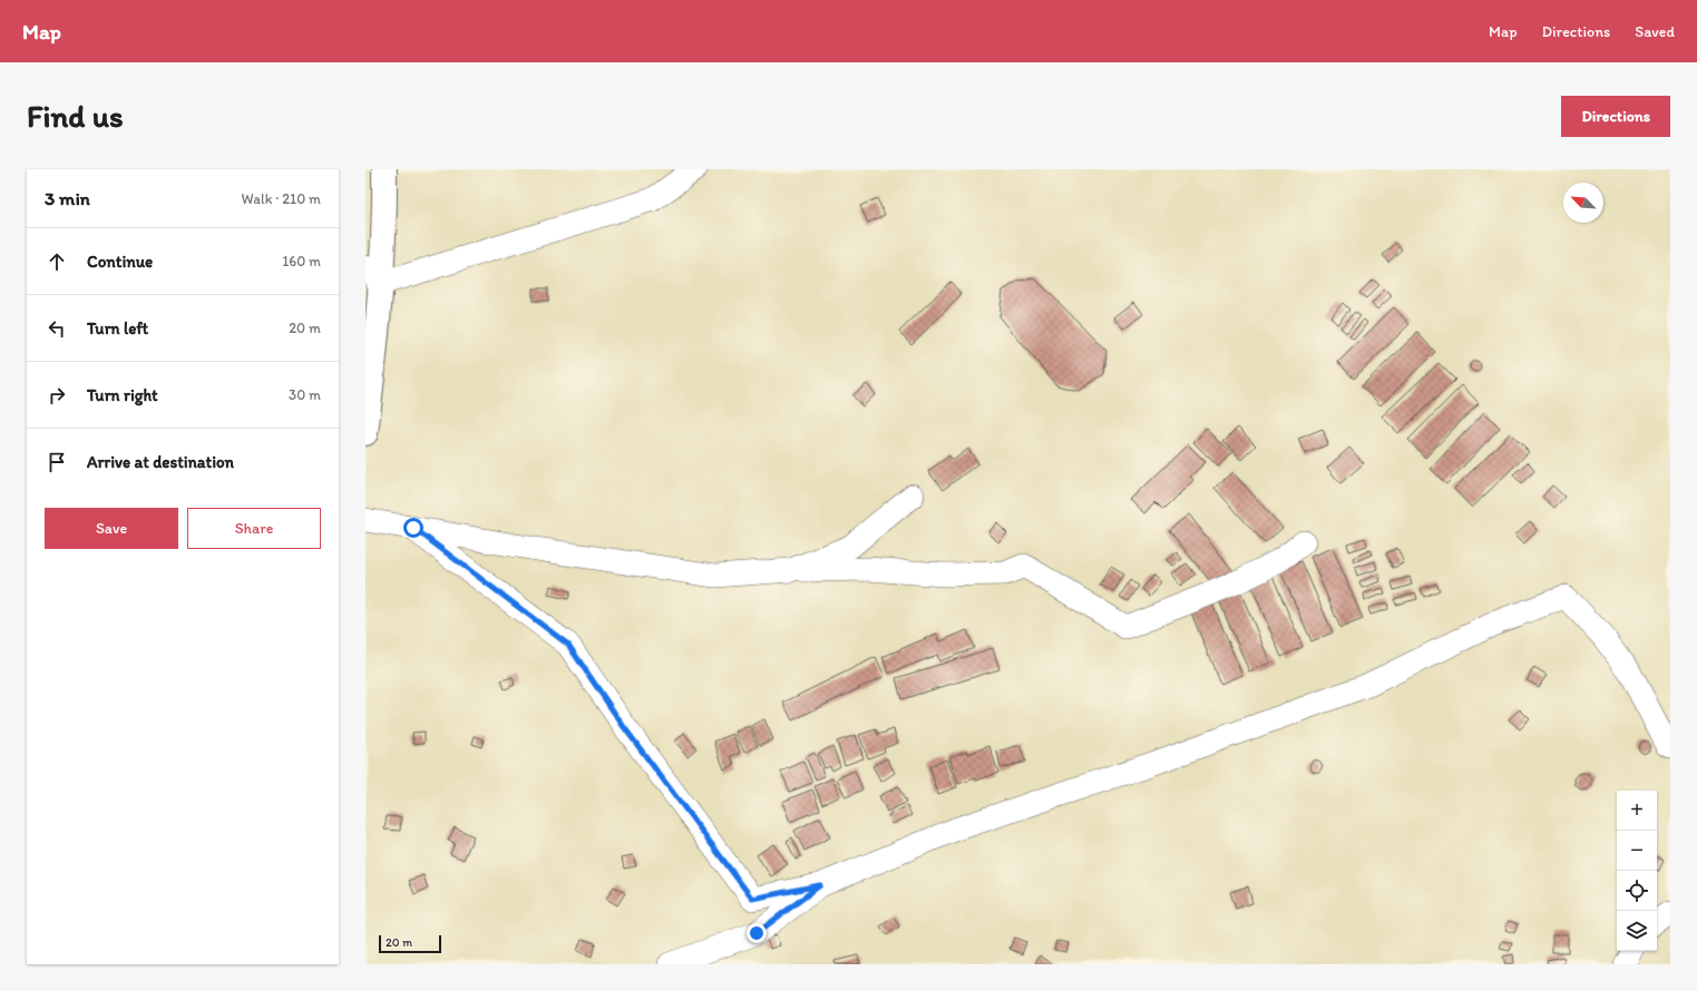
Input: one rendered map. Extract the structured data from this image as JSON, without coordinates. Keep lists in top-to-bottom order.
{
  "scale_bar": "20 m",
  "north": "top left",
  "page": {
    "header": "Map",
    "nav": ["Map", "Directions", "Saved"],
    "buttons": [
      "Directions",
      ["Save", "Share"]
    ],
    "title": "Find us",
    "heading": ["3 min", "Walk · 210 m"],
    "list": [
      ["Continue", "160 m"],
      ["Turn left", "20 m"],
      ["Turn right", "30 m"],
      "Arrive at destination"
    ],
    "map_buttons": ["+", "−"],
    "scale": "20 m"
  }
}
